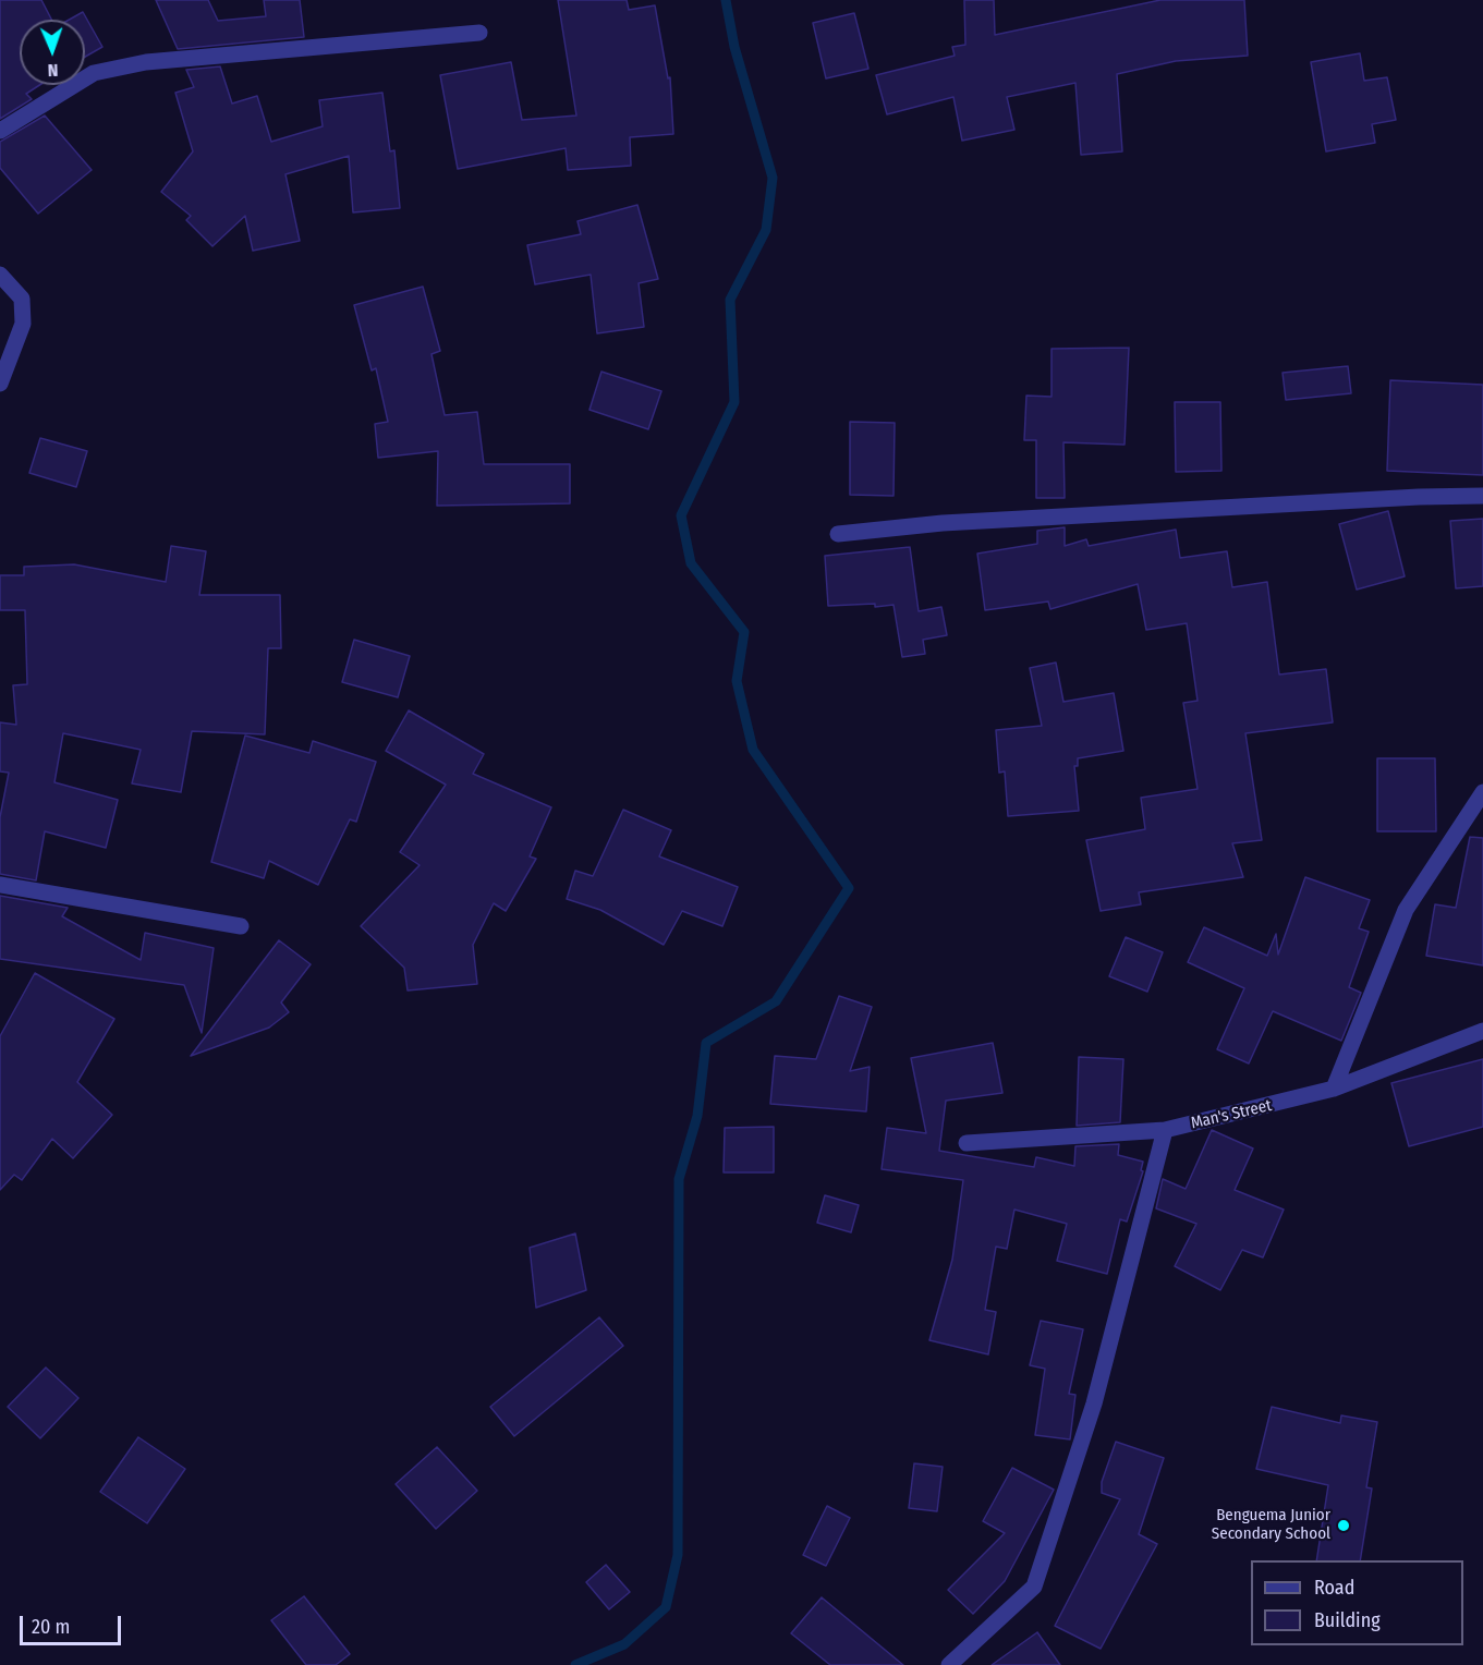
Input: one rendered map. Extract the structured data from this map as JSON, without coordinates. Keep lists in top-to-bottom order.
{
  "streets": {
    "street": ["Man's Street"]
  },
  "places": ["Benguema Junior Secondary School"],
  "legend": ["Road", "Building"],
  "scale_bar": "20 m",
  "north": "bottom"
}
